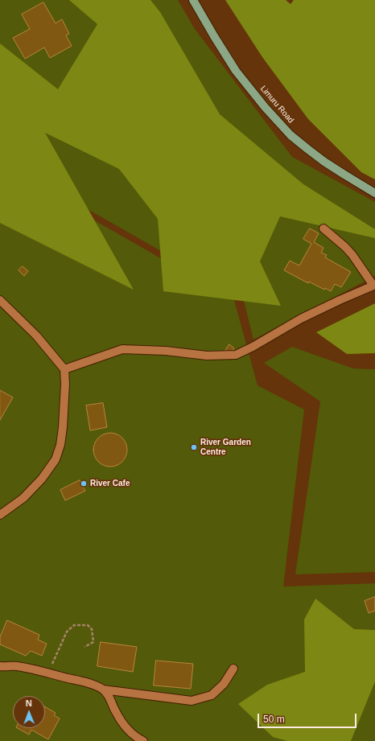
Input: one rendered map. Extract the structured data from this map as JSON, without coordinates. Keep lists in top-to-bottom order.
{
  "streets": {
    "main road": ["Limuru Road"]
  },
  "places": ["River Garden Centre", "River Cafe"],
  "scale_bar": "50 m",
  "north": "top"
}
